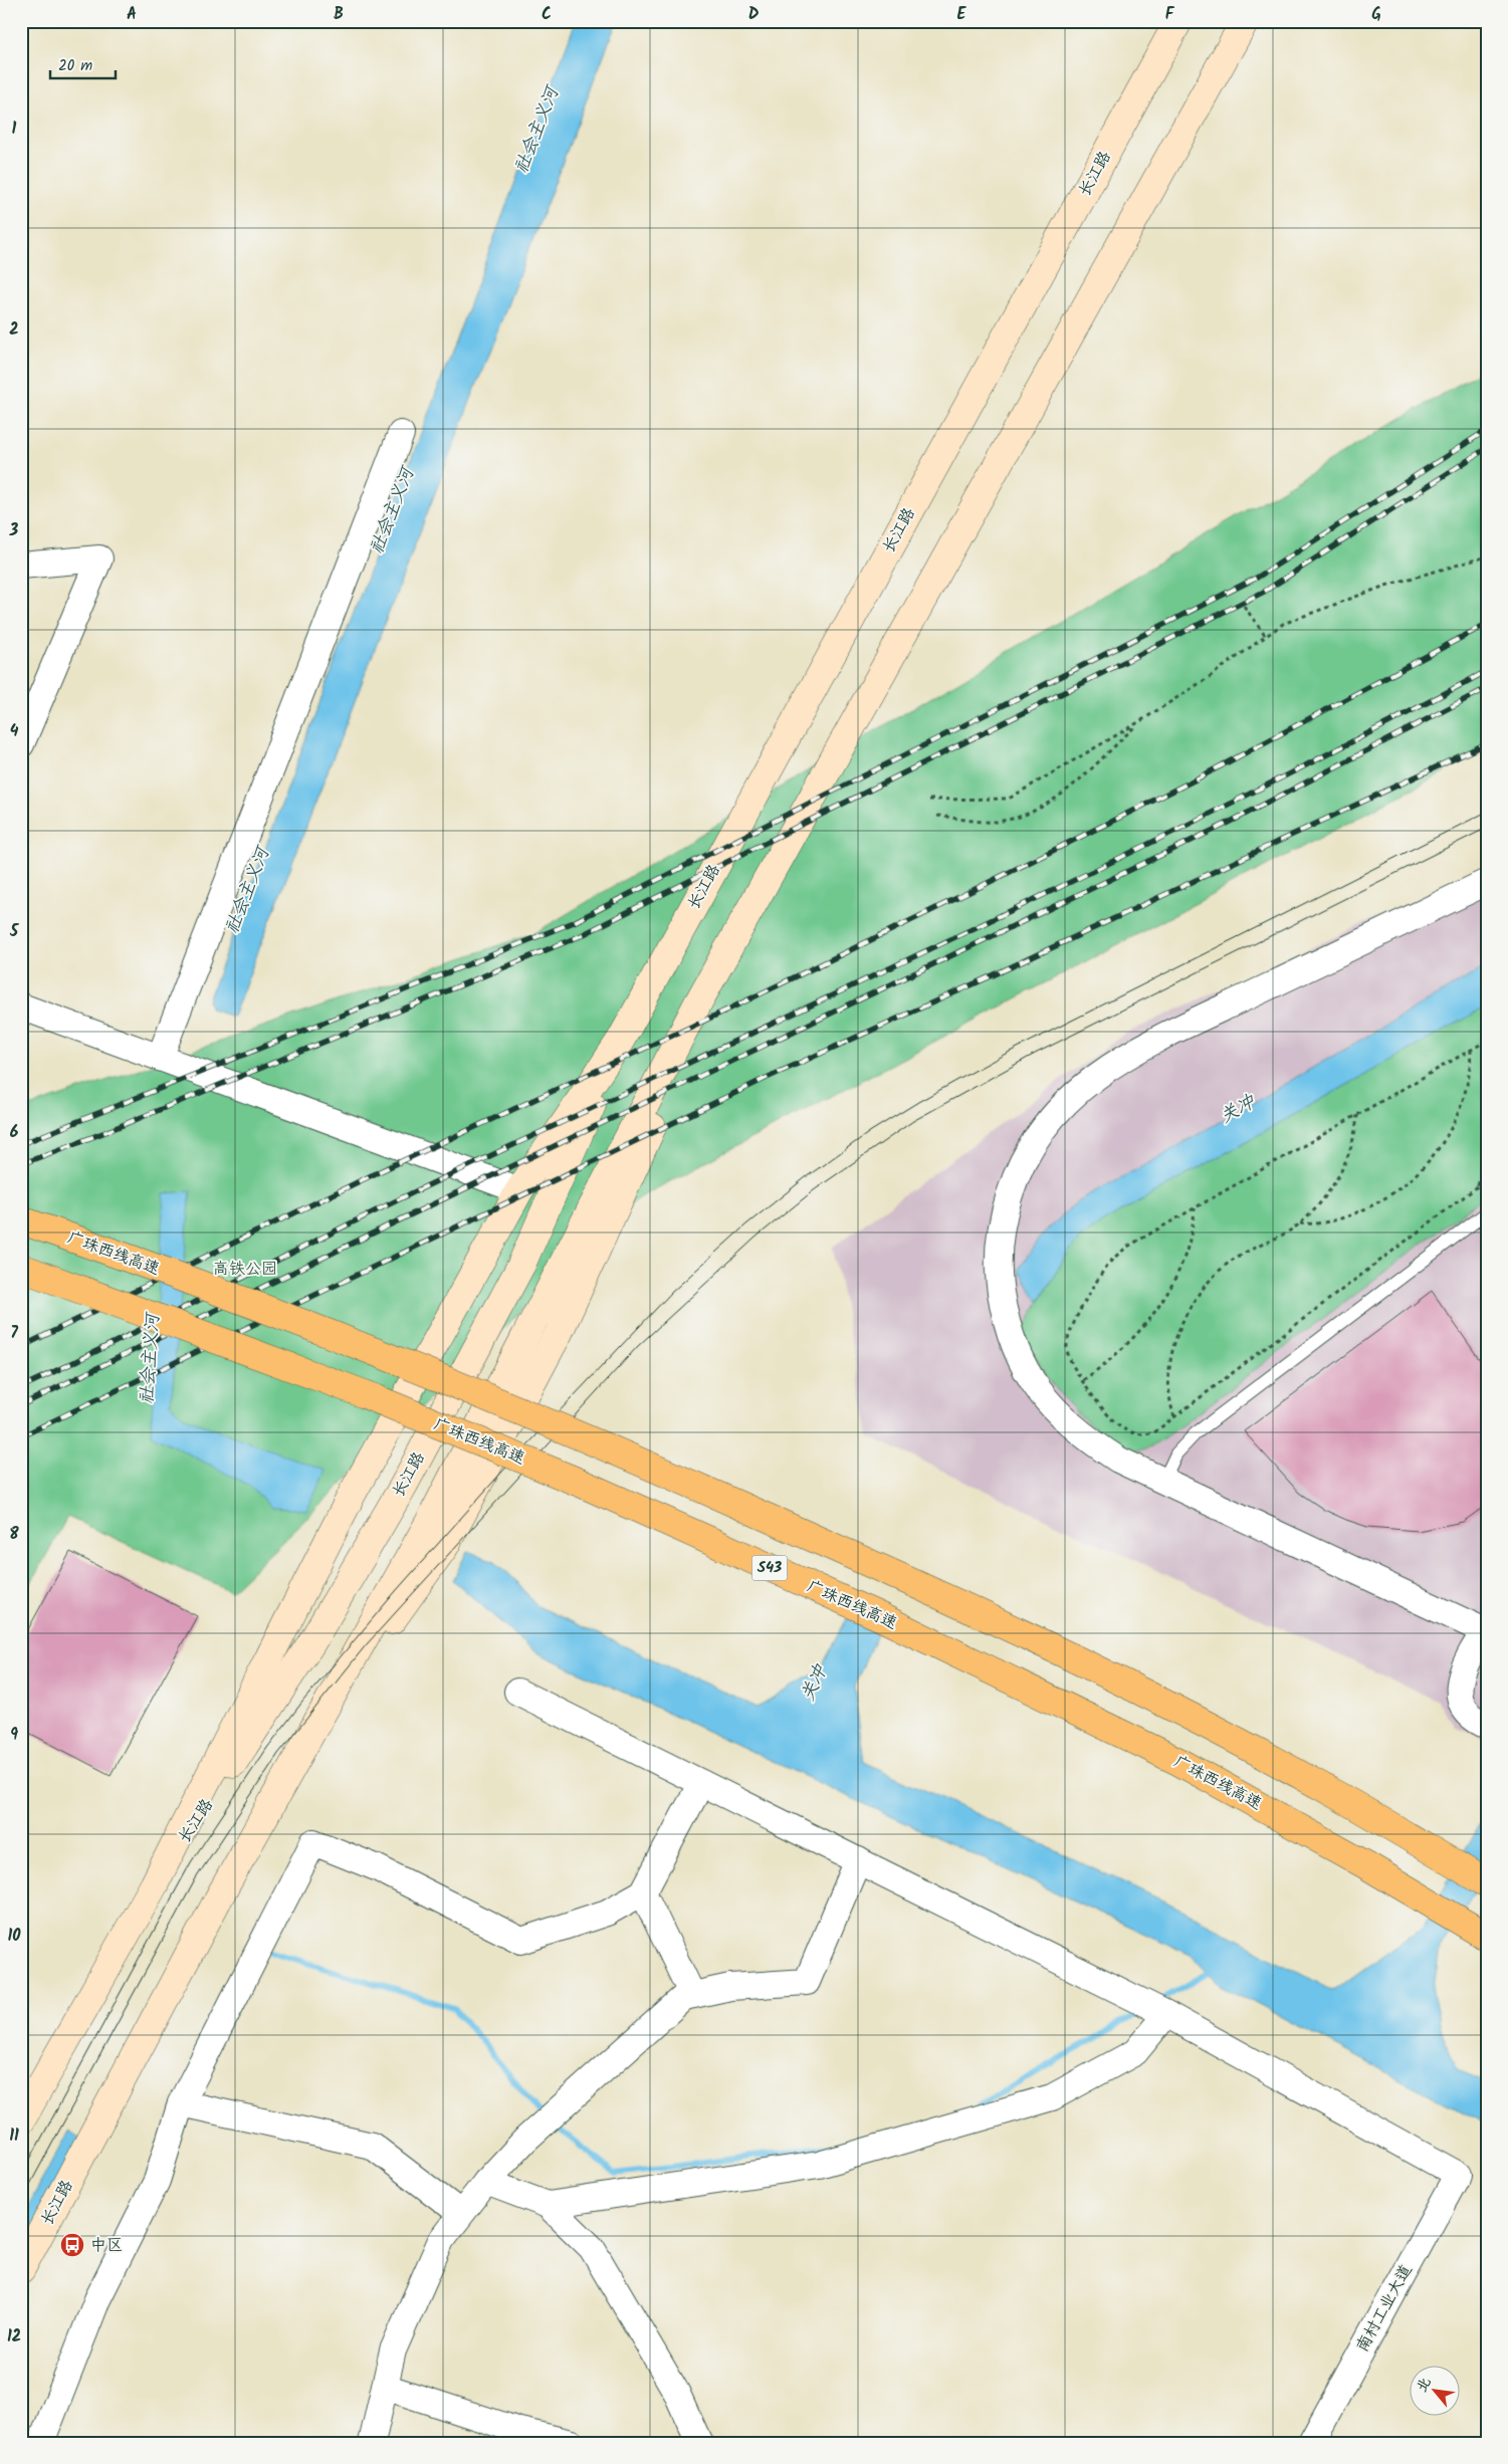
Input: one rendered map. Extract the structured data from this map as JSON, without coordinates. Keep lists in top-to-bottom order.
{
  "streets": {
    "highway": ["广珠西线高速", "S43"],
    "main road": ["长江路"],
    "street": ["南村工业大道"]
  },
  "water": ["社会主义河", "关冲"],
  "parks": ["高铁公园"],
  "places": {
    "bus stop": ["中区"]
  },
  "scale_bar": "20 m",
  "north": "top left",
  "grid": {
    "columns": [
      "A",
      "B",
      "C",
      "D",
      "E",
      "F",
      "G"
    ],
    "rows": [
      "1",
      "2",
      "3",
      "4",
      "5",
      "6",
      "7",
      "8",
      "9",
      "10",
      "11",
      "12"
    ]
  }
}
